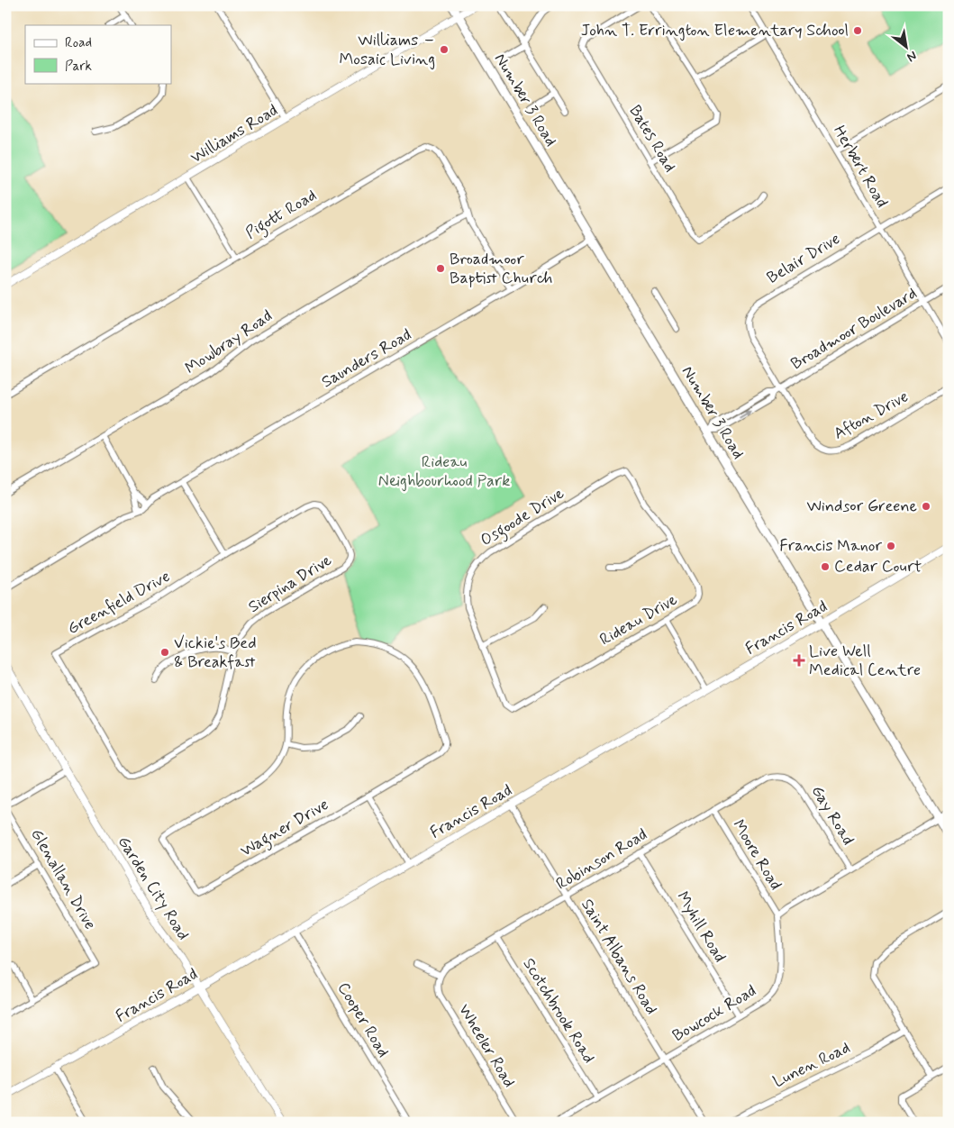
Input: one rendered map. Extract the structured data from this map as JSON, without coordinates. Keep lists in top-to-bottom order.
{
  "streets": {
    "main road": ["Number 3 Road"],
    "street": [
      "Williams Road",
      "Bates Road",
      "Herbert Road",
      "Pigott Road",
      "Belair Drive",
      "Broadmoor Boulevard",
      "Mowbray Road",
      "Saunders Road",
      "Afton Drive",
      "Osgoode Drive",
      "Sierpina Drive",
      "Greenfield Drive",
      "Rideau Drive",
      "Francis Road",
      "Gay Road",
      "Wagner Drive",
      "Moore Road",
      "Robinson Road",
      "Glenallan Drive",
      "Garden City Road",
      "Myhill Road",
      "Saint Albans Road",
      "Scotchbrook Road",
      "Bowcock Road",
      "Cooper Road",
      "Wheeler Road",
      "Lunen Road"
    ]
  },
  "crossings": [
    ["Number 3 Road", "Williams Road"],
    ["Number 3 Road", "Broadmoor Boulevard"],
    ["Number 3 Road", "Saunders Road"],
    ["Number 3 Road", "Francis Road"],
    ["Herbert Road", "Belair Drive"],
    ["Herbert Road", "Broadmoor Boulevard"],
    ["Pigott Road", "Mowbray Road"],
    ["Pigott Road", "Saunders Road"],
    ["Belair Drive", "Broadmoor Boulevard"],
    ["Belair Drive", "Afton Drive"],
    ["Broadmoor Boulevard", "Afton Drive"],
    ["Osgoode Drive", "Rideau Drive"],
    ["Sierpina Drive", "Greenfield Drive"],
    ["Francis Road", "Garden City Road"],
    ["Francis Road", "Saint Albans Road"],
    ["Francis Road", "Cooper Road"],
    ["Gay Road", "Robinson Road"],
    ["Moore Road", "Robinson Road"],
    ["Moore Road", "Bowcock Road"],
    ["Robinson Road", "Myhill Road"],
    ["Robinson Road", "Saint Albans Road"],
    ["Robinson Road", "Scotchbrook Road"],
    ["Robinson Road", "Wheeler Road"],
    ["Myhill Road", "Bowcock Road"],
    ["Saint Albans Road", "Bowcock Road"],
    ["Scotchbrook Road", "Bowcock Road"]
  ],
  "parks": ["Rideau Neighbourhood Park"],
  "places": {
    "other": [
      "John T. Errington Elementary School",
      "Williams – Mosaic Living",
      "Broadmoor Baptist Church",
      "Windsor Greene",
      "Francis Manor",
      "Cedar Court",
      "Vickie's Bed & Breakfast"
    ],
    "health": ["Live Well Medical Centre"]
  },
  "legend": ["Road", "Park"],
  "north": "bottom right"
}
